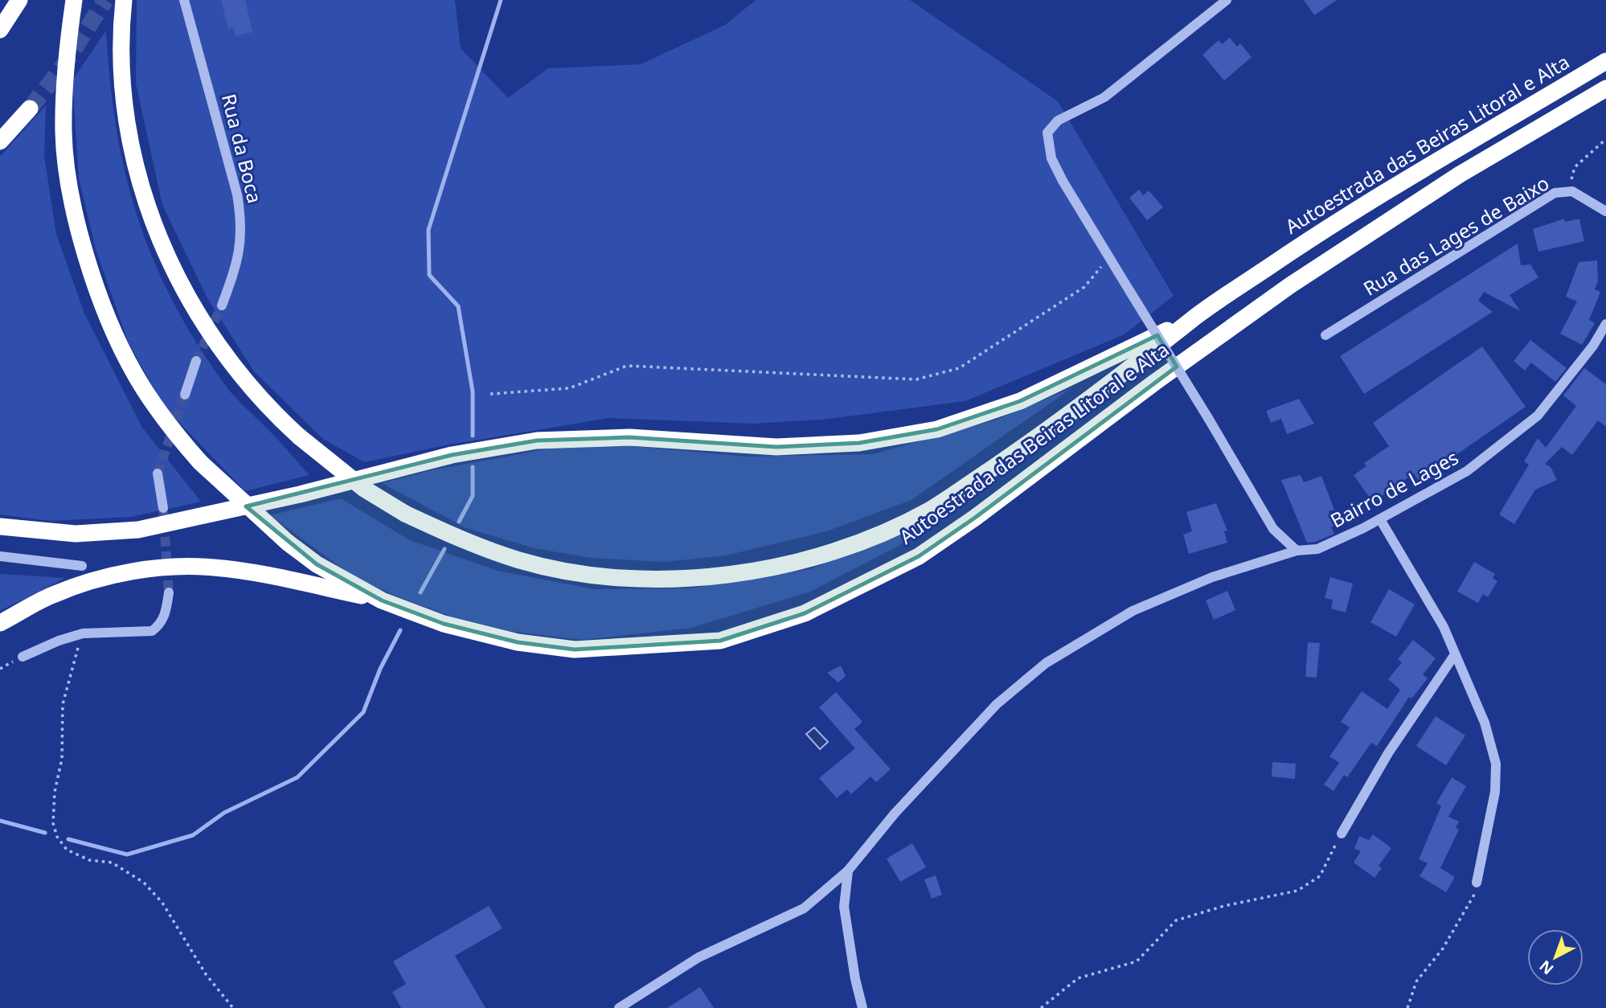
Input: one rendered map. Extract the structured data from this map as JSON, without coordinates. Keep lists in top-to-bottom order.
{
  "streets": {
    "highway": ["Autoestrada das Beiras Litoral e Alta"],
    "street": ["Rua da Boca", "Rua das Lages de Baixo", "Bairro de Lages"]
  },
  "north": "bottom left"
}
